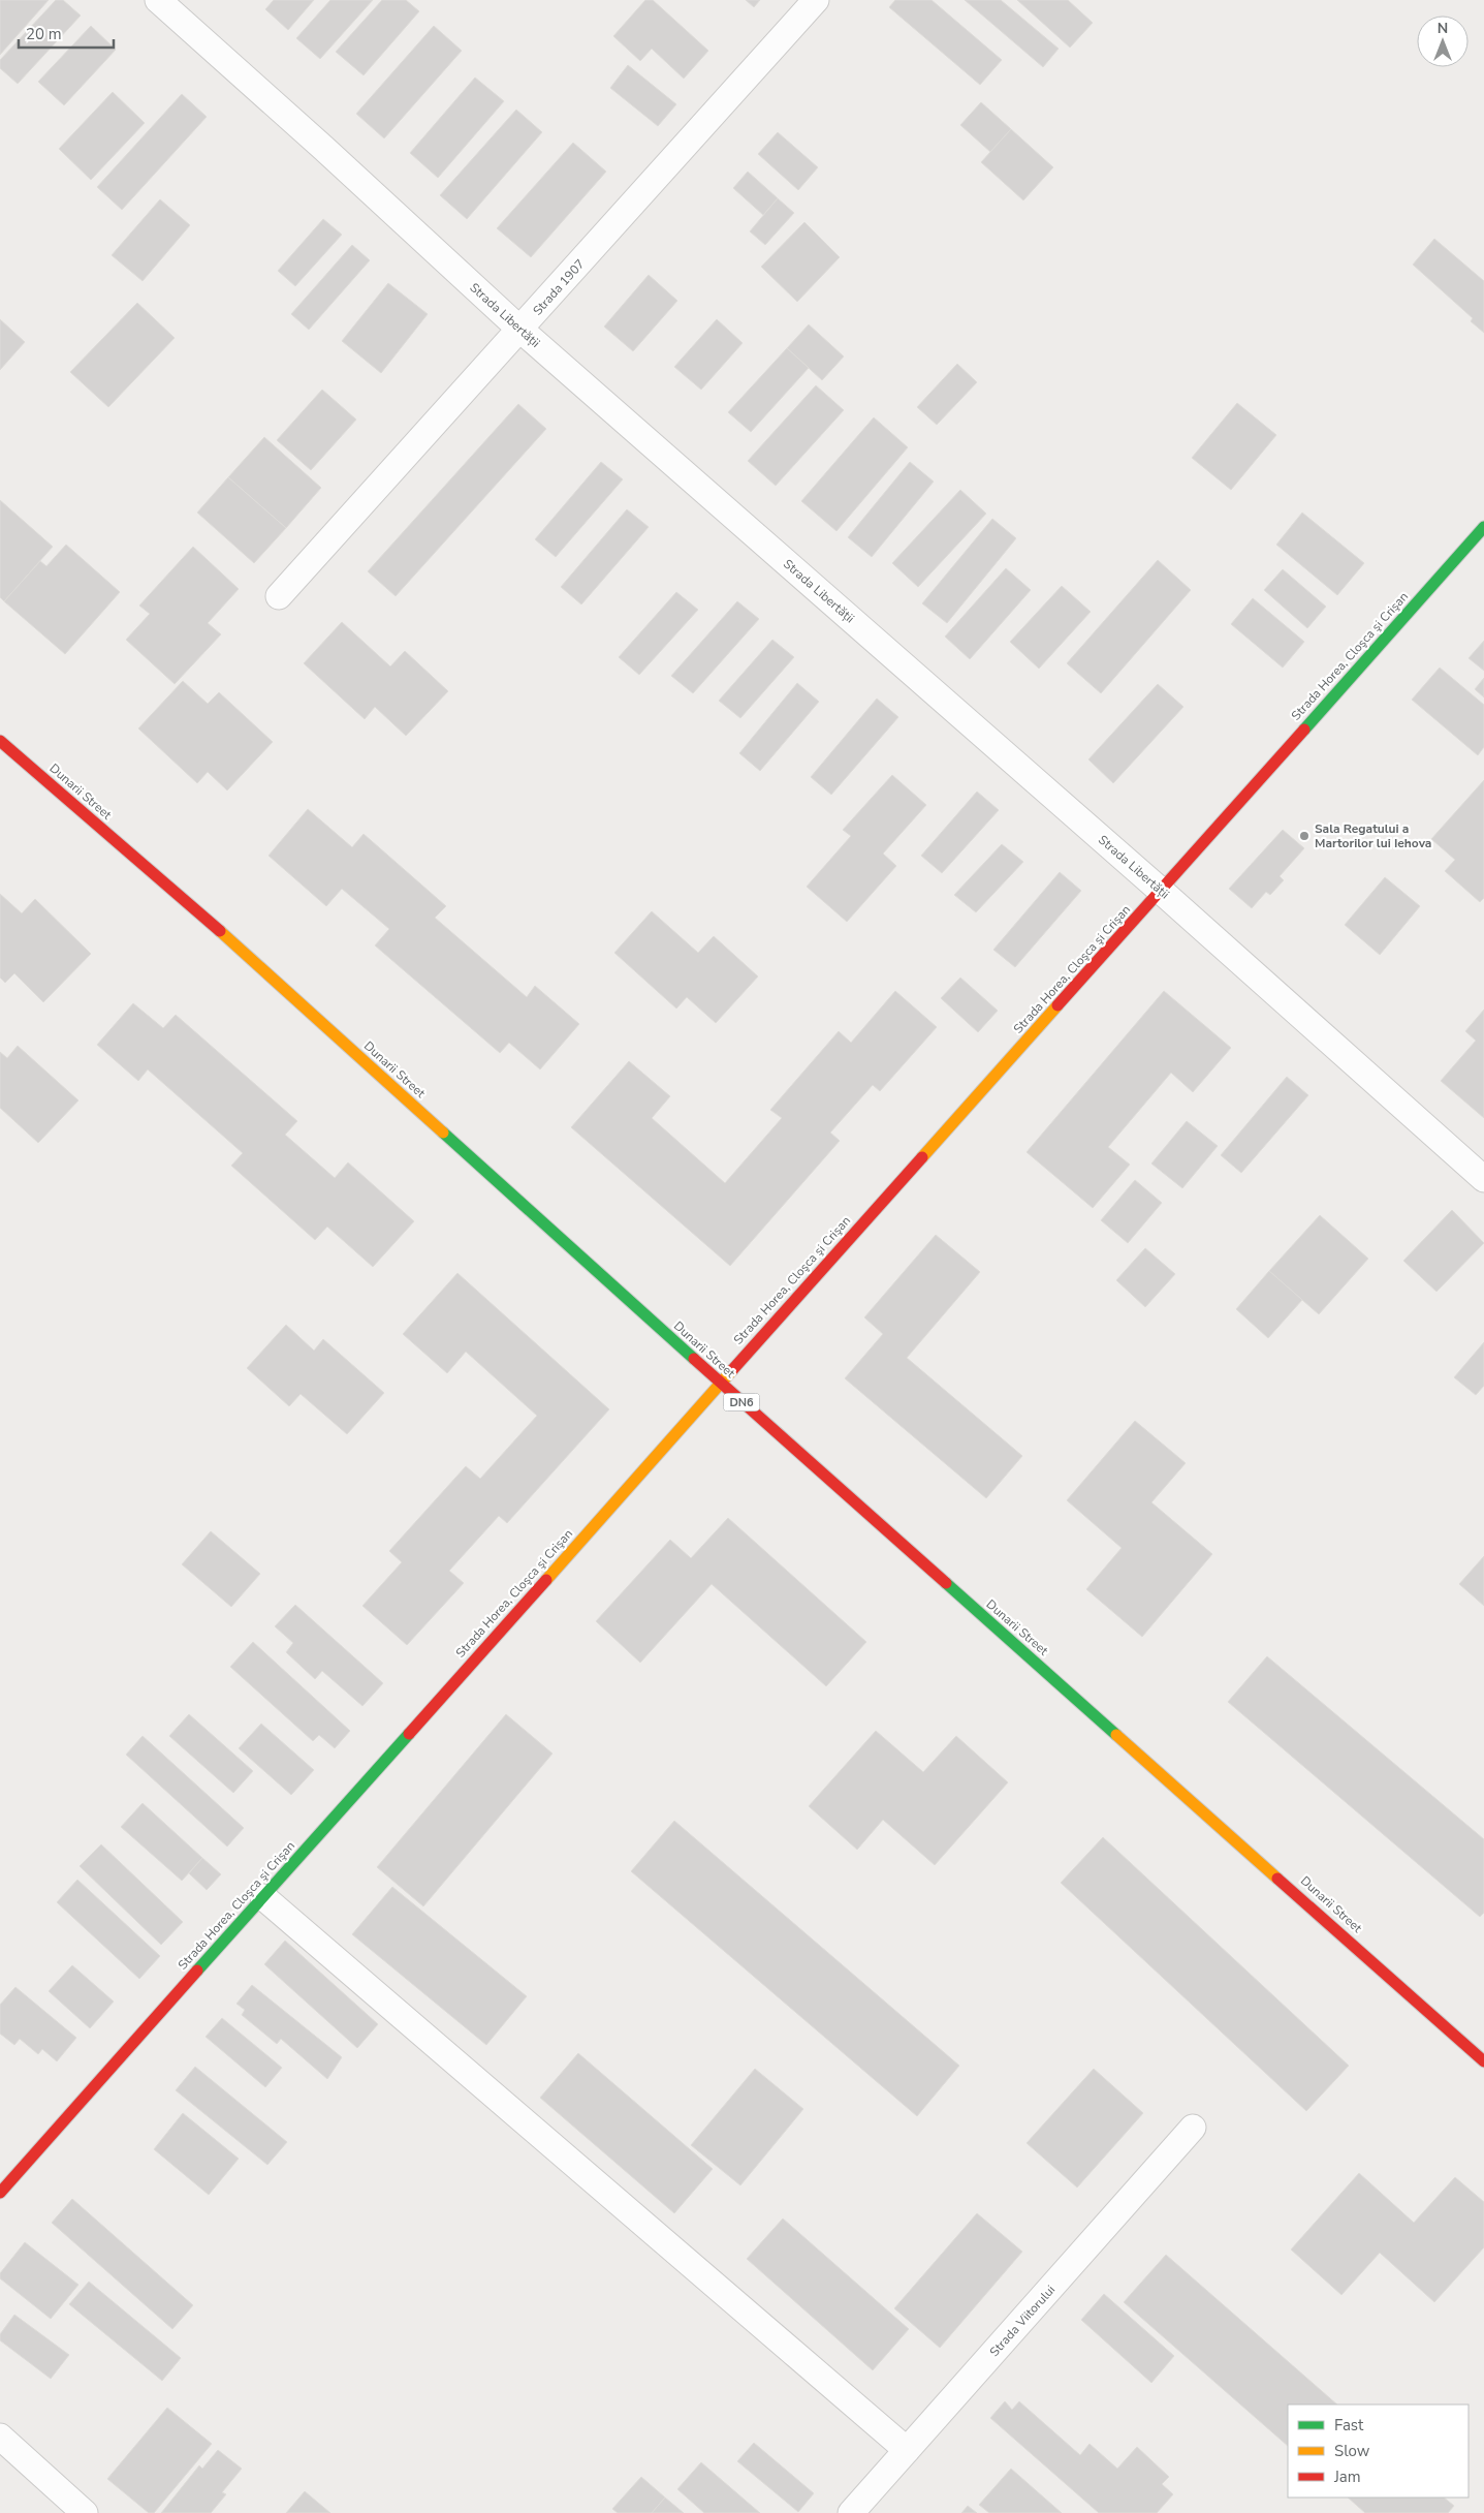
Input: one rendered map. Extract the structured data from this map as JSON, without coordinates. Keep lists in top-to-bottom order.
{
  "streets": {
    "street": [
      "Strada 1907",
      "Strada Libertății",
      "Strada Horea, Cloşca şi Crişan",
      "Dunarii Street",
      "DN6",
      "Strada Viitorului"
    ]
  },
  "crossings": [
    ["Strada 1907", "Strada Libertății"],
    ["Strada Libertății", "Strada Horea, Cloşca şi Crişan"],
    ["Strada Horea, Cloşca şi Crişan", "Dunarii Street"]
  ],
  "places": ["Sala Regatului a Martorilor lui Iehova"],
  "legend": ["Fast", "Slow", "Jam"],
  "scale_bar": "20 m",
  "north": "top"
}
